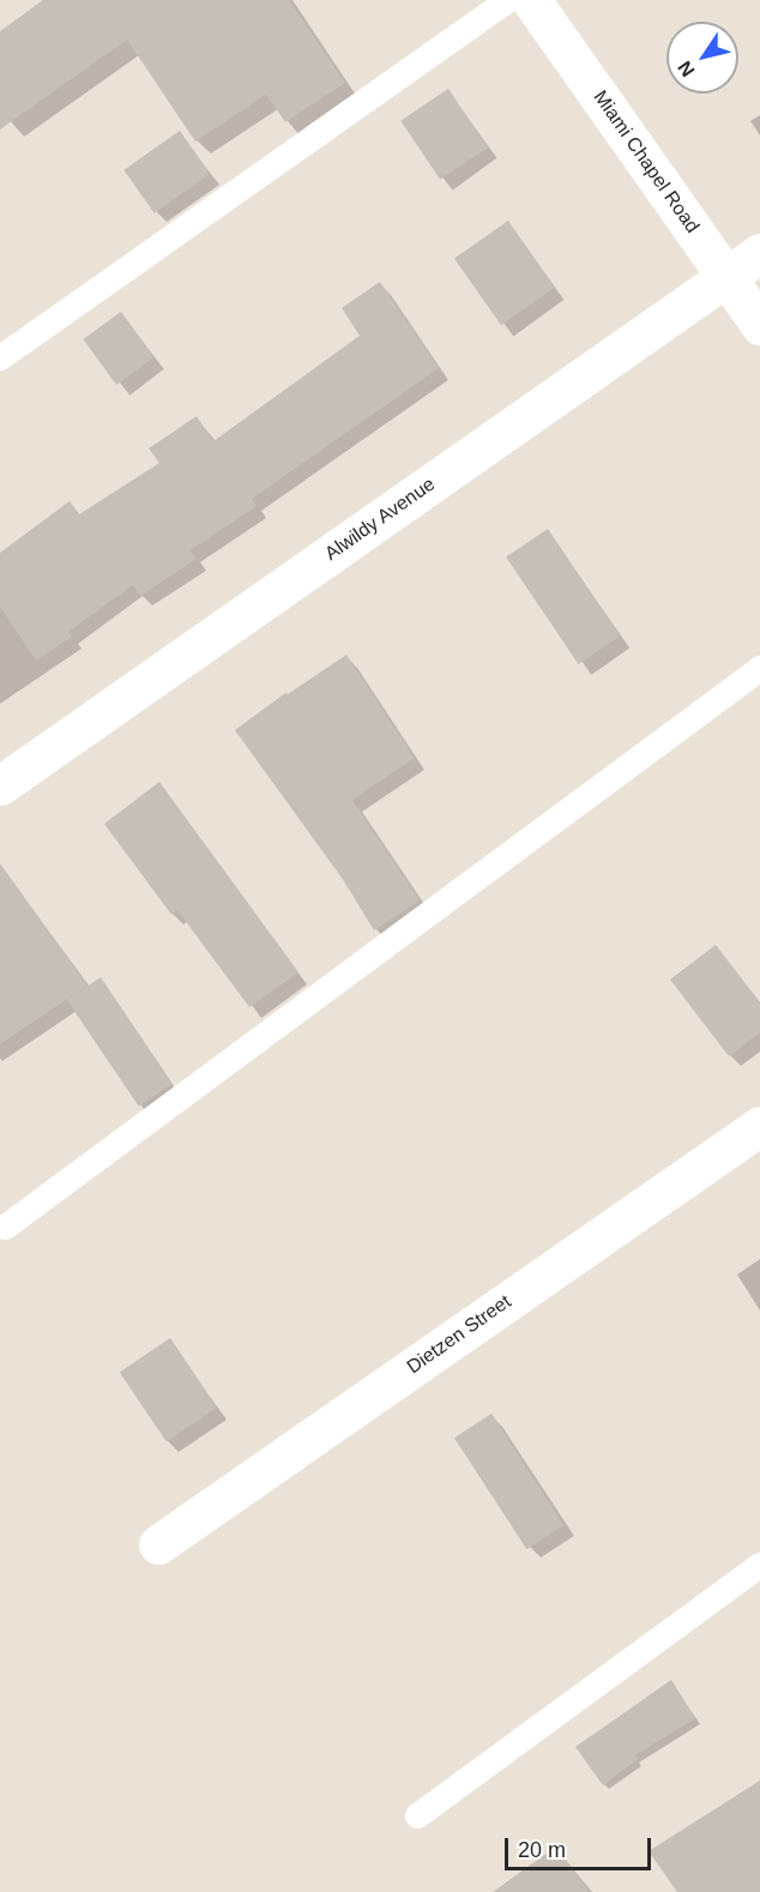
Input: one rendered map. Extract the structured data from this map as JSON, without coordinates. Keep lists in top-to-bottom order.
{
  "streets": {
    "street": ["Miami Chapel Road", "Alwildy Avenue", "Dietzen Street"]
  },
  "crossings": [
    ["Miami Chapel Road", "Alwildy Avenue"]
  ],
  "scale_bar": "20 m",
  "north": "bottom left"
}
